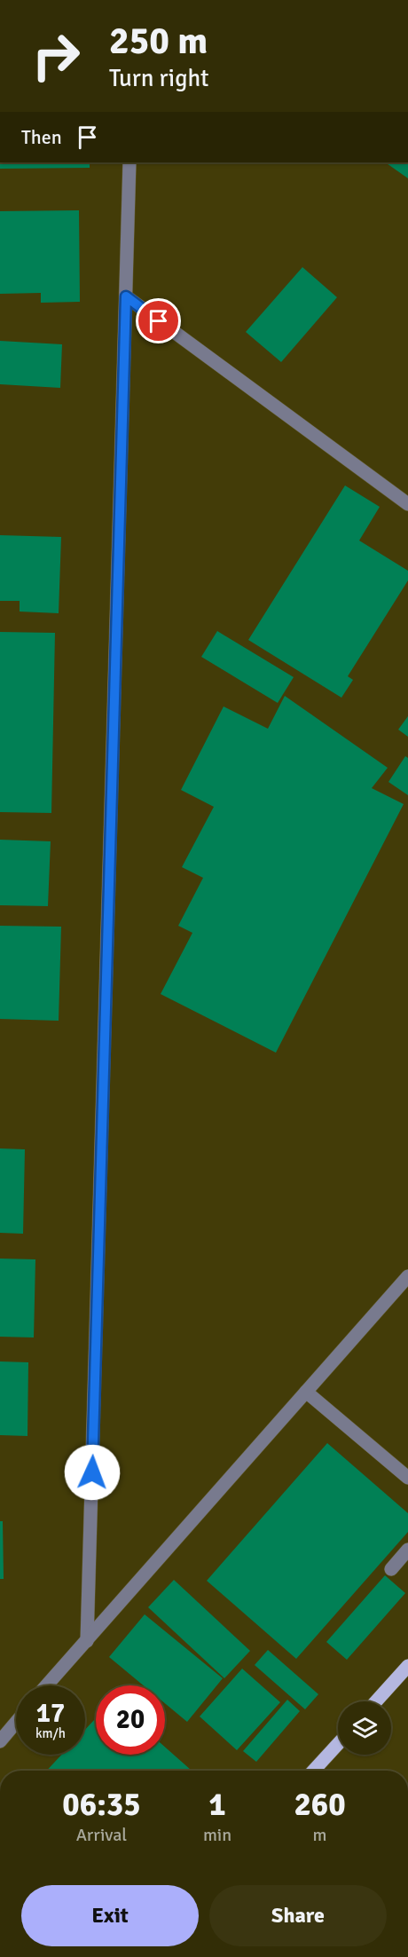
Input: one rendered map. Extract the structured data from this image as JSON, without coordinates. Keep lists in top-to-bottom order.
{
  "page": {
    "turn": ["250 m", "Turn right"],
    "then": "Then",
    "speed": "17 km/h",
    "limit": "20",
    "eta": [
      "06:35",
      "Arrival",
      "1",
      "min",
      "260",
      "m"
    ],
    "buttons": ["Exit", "Share"]
  }
}
